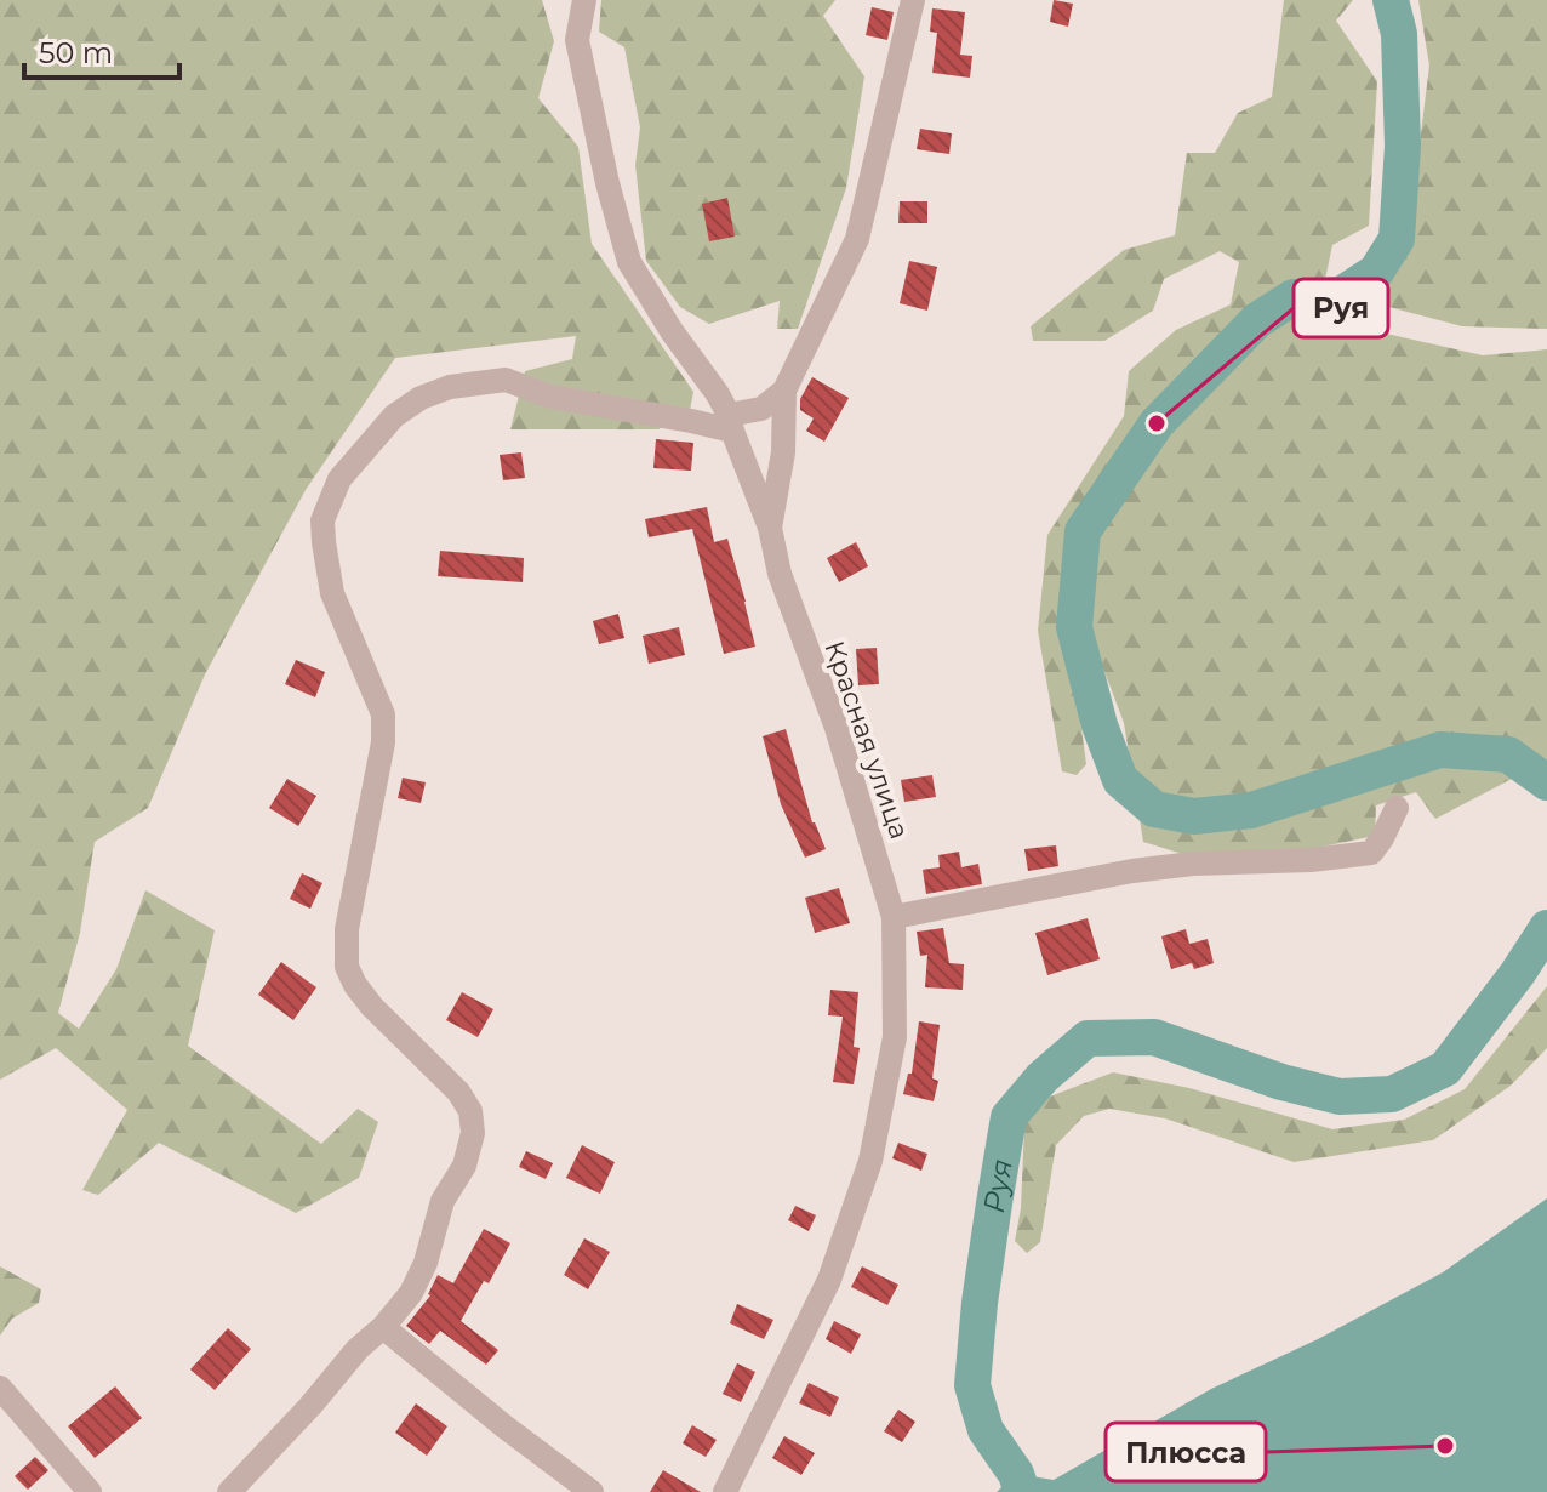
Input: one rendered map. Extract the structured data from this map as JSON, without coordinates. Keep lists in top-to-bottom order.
{
  "streets": {
    "street": ["Красная улица"]
  },
  "water": ["Руя"],
  "places": ["Руя", "Плюсса"],
  "scale_bar": "50 m"
}
